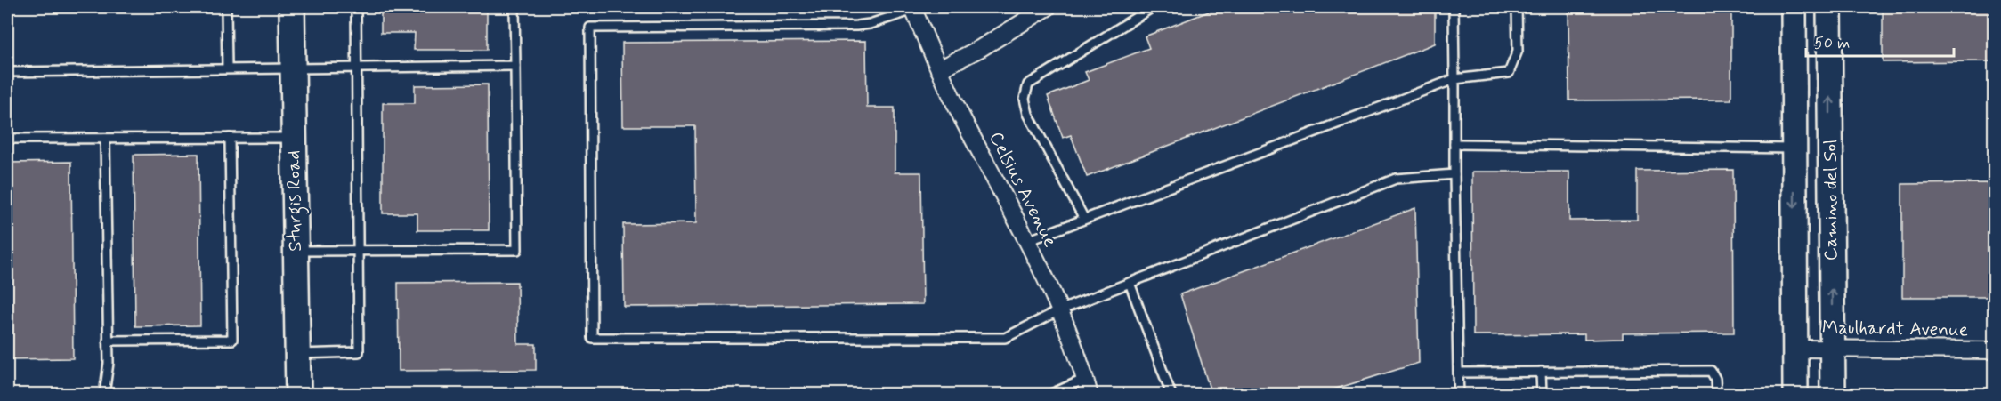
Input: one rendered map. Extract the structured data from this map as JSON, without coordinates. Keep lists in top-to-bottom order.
{
  "streets": {
    "street": [
      "Celsius Avenue",
      "Camino del Sol",
      "Sturgis Road",
      "Maulhardt Avenue"
    ]
  },
  "crossings": [
    ["Camino del Sol", "Maulhardt Avenue"]
  ],
  "scale_bar": "50 m"
}
